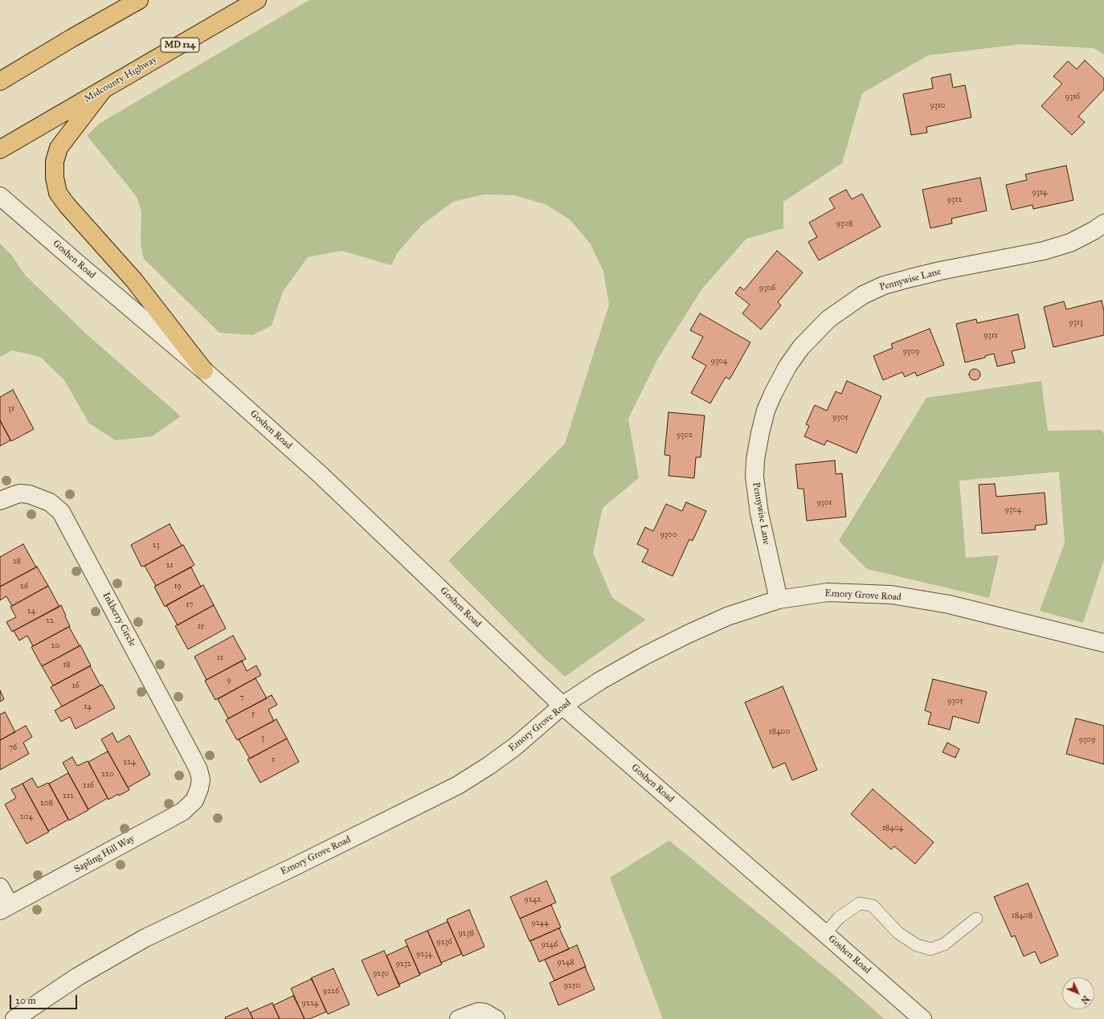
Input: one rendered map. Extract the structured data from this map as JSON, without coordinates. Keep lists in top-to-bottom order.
{
  "streets": {
    "main road": ["MD 124", "Midcounty Highway"],
    "street": [
      "Goshen Road",
      "Pennywise Lane",
      "Emory Grove Road",
      "Inkberry Circle",
      "Sapling Hill Way"
    ]
  },
  "crossings": [
    ["Goshen Road", "Emory Grove Road"],
    ["Pennywise Lane", "Emory Grove Road"],
    ["Inkberry Circle", "Sapling Hill Way"]
  ],
  "house_numbers": [
    "9316",
    "9310",
    "9314",
    "9312",
    "9308",
    "9306",
    "9313",
    "9311",
    "9309",
    "9304",
    "31",
    "9305",
    "9302",
    "9301",
    "9304",
    "9300",
    "23",
    "28",
    "21",
    "26",
    "19",
    "17",
    "24",
    "22",
    "15",
    "20",
    "11",
    "18",
    "9",
    "16",
    "7",
    "9305",
    "14",
    "5",
    "18400",
    "3",
    "9309",
    "76",
    "1",
    "224",
    "220",
    "216",
    "212",
    "208",
    "204",
    "18404",
    "9242",
    "18408",
    "9244",
    "9238",
    "9236",
    "9246",
    "9234",
    "9248",
    "9232",
    "9230",
    "9250",
    "9226",
    "9224"
  ],
  "scale_bar": "20 m",
  "north": "bottom right"
}
